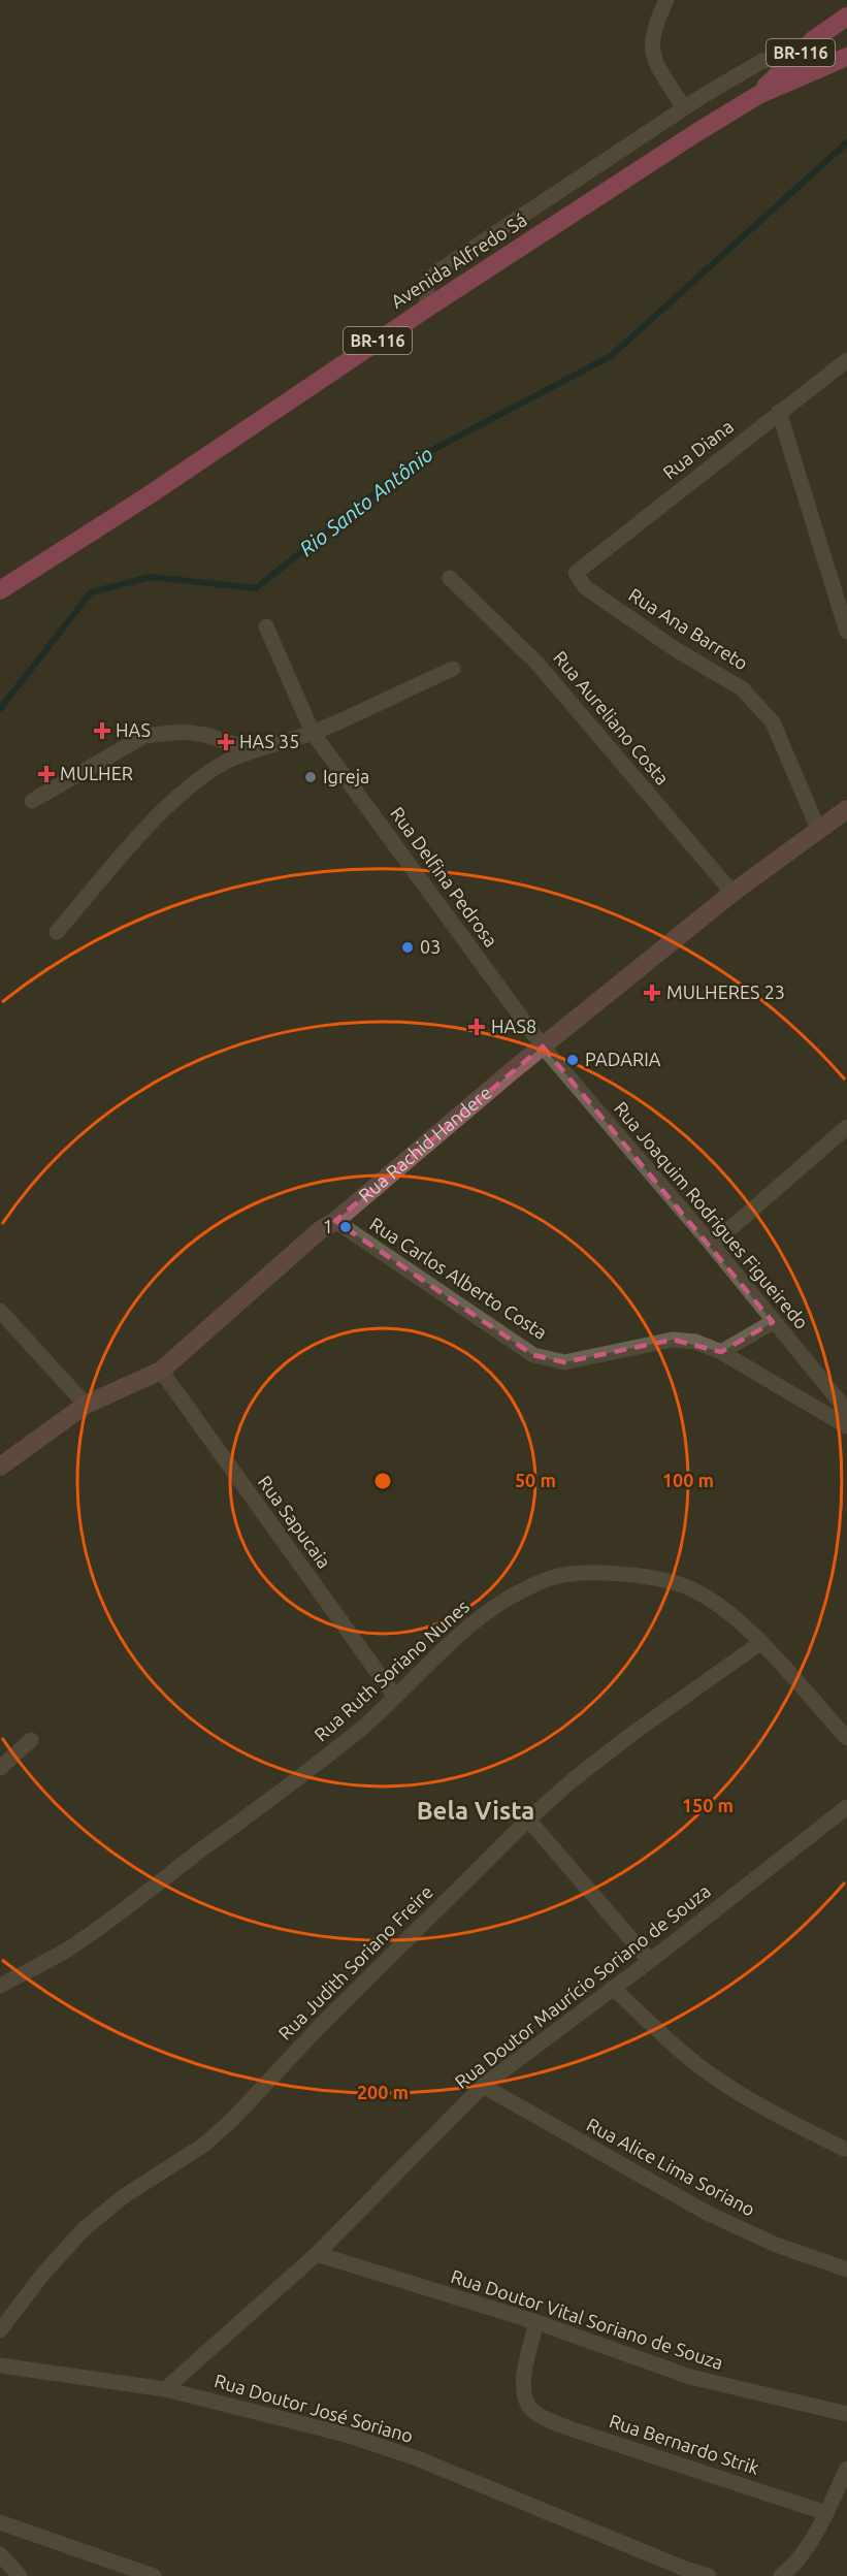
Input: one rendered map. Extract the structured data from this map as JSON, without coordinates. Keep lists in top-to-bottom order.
{
  "streets": {
    "highway": ["BR-116", "Avenida Alfredo Sá"],
    "street": [
      "Rua Diana",
      "Rua Ana Barreto",
      "Rua Aureliano Costa",
      "Rua Delfina Pedrosa",
      "Rua Rachid Handere",
      "Rua Joaquim Rodrigues Figueiredo",
      "Rua Carlos Alberto Costa",
      "Rua Sapucaia",
      "Rua Ruth Soriano Nunes",
      "Rua Judith Soriano Freire",
      "Rua Doutor Maurício Soriano de Souza",
      "Rua Alice Lima Soriano",
      "Rua Doutor Vital Soriano de Souza",
      "Rua Doutor José Soriano",
      "Rua Bernardo Strik"
    ]
  },
  "crossings": [
    ["Rua Diana", "Rua Ana Barreto"],
    ["Rua Ana Barreto", "Rua Rachid Handere"],
    ["Rua Aureliano Costa", "Rua Rachid Handere"],
    ["Rua Delfina Pedrosa", "Rua Rachid Handere"],
    ["Rua Delfina Pedrosa", "Rua Joaquim Rodrigues Figueiredo"],
    ["Rua Rachid Handere", "Rua Joaquim Rodrigues Figueiredo"],
    ["Rua Rachid Handere", "Rua Carlos Alberto Costa"],
    ["Rua Rachid Handere", "Rua Sapucaia"],
    ["Rua Sapucaia", "Rua Ruth Soriano Nunes"],
    ["Rua Ruth Soriano Nunes", "Rua Judith Soriano Freire"],
    ["Rua Doutor Maurício Soriano de Souza", "Rua Alice Lima Soriano"],
    ["Rua Doutor Maurício Soriano de Souza", "Rua Doutor Vital Soriano de Souza"],
    ["Rua Doutor Maurício Soriano de Souza", "Rua Doutor José Soriano"],
    ["Rua Doutor Vital Soriano de Souza", "Rua Bernardo Strik"]
  ],
  "districts": ["Bela Vista"],
  "water": ["Rio Santo Antônio"],
  "places": {
    "health": [
      "HAS",
      "HAS 35",
      "MULHER",
      "MULHERES 23",
      "HAS8"
    ],
    "other": [
      "Igreja",
      "03",
      "PADARIA",
      "1"
    ]
  },
  "rings": [
    "50 m",
    "100 m",
    "150 m",
    "200 m"
  ]
}
